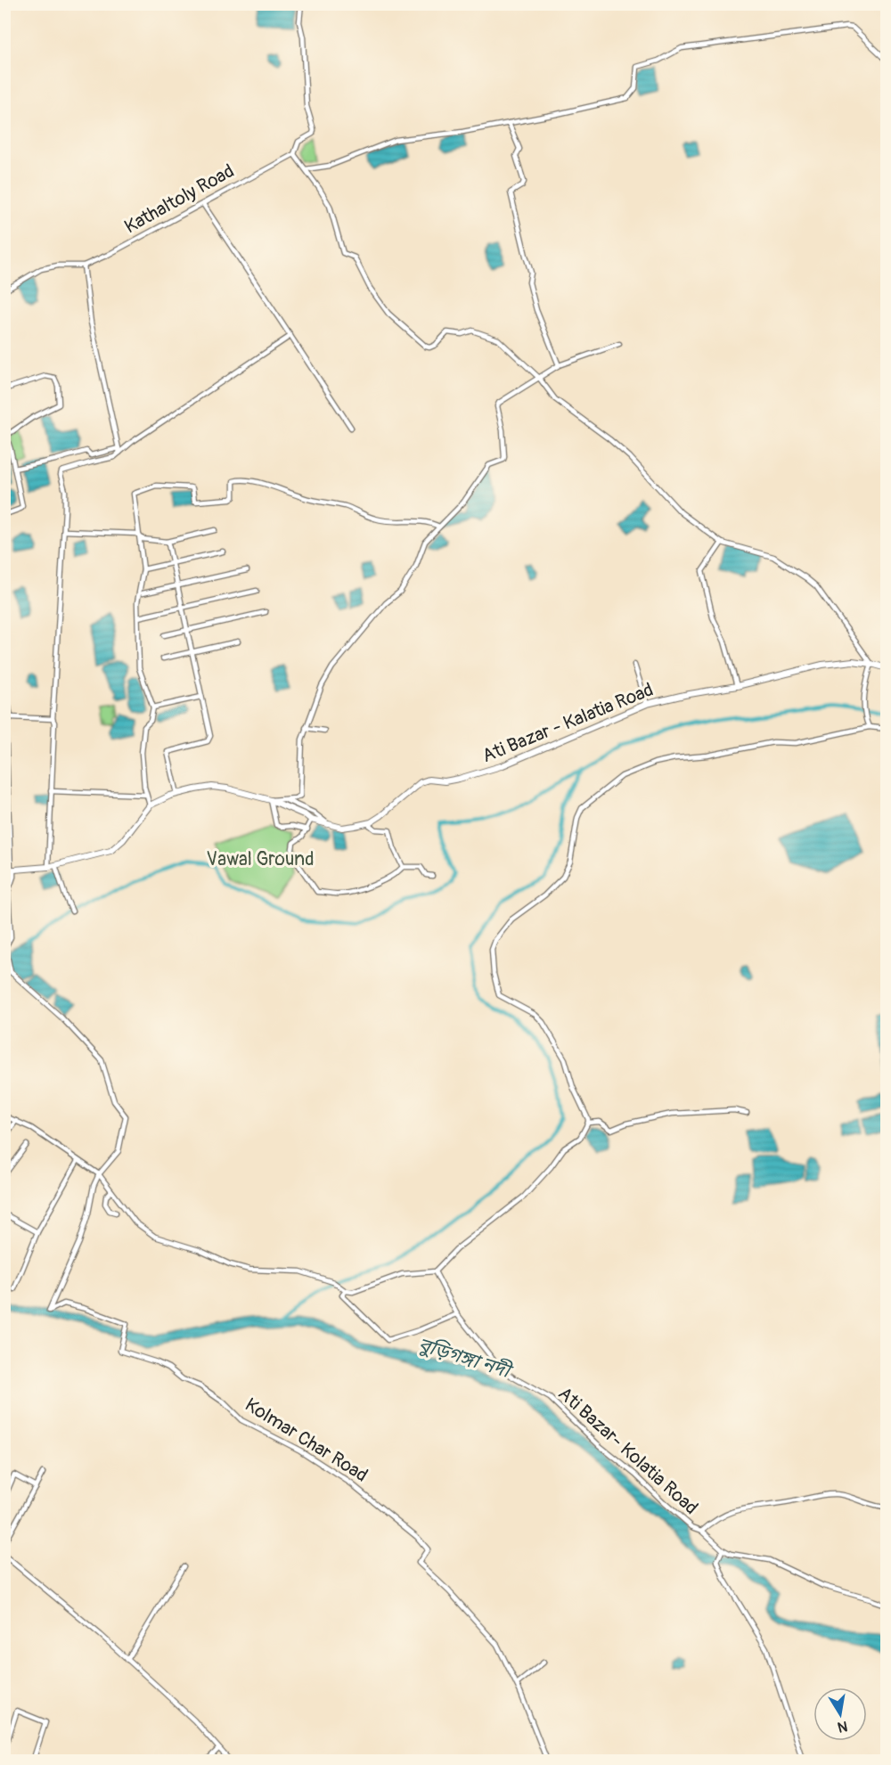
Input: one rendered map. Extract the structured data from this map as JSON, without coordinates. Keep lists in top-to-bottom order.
{
  "streets": {
    "main road": ["Ati Bazar - Kalatia Road"],
    "street": ["Kathaltoly Road", "Kolmar Char Road", "Ati Bazar- Kolatia Road"]
  },
  "water": ["বুড়িগঙ্গা নদী"],
  "parks": ["Vawal Ground"],
  "north": "bottom"
}
